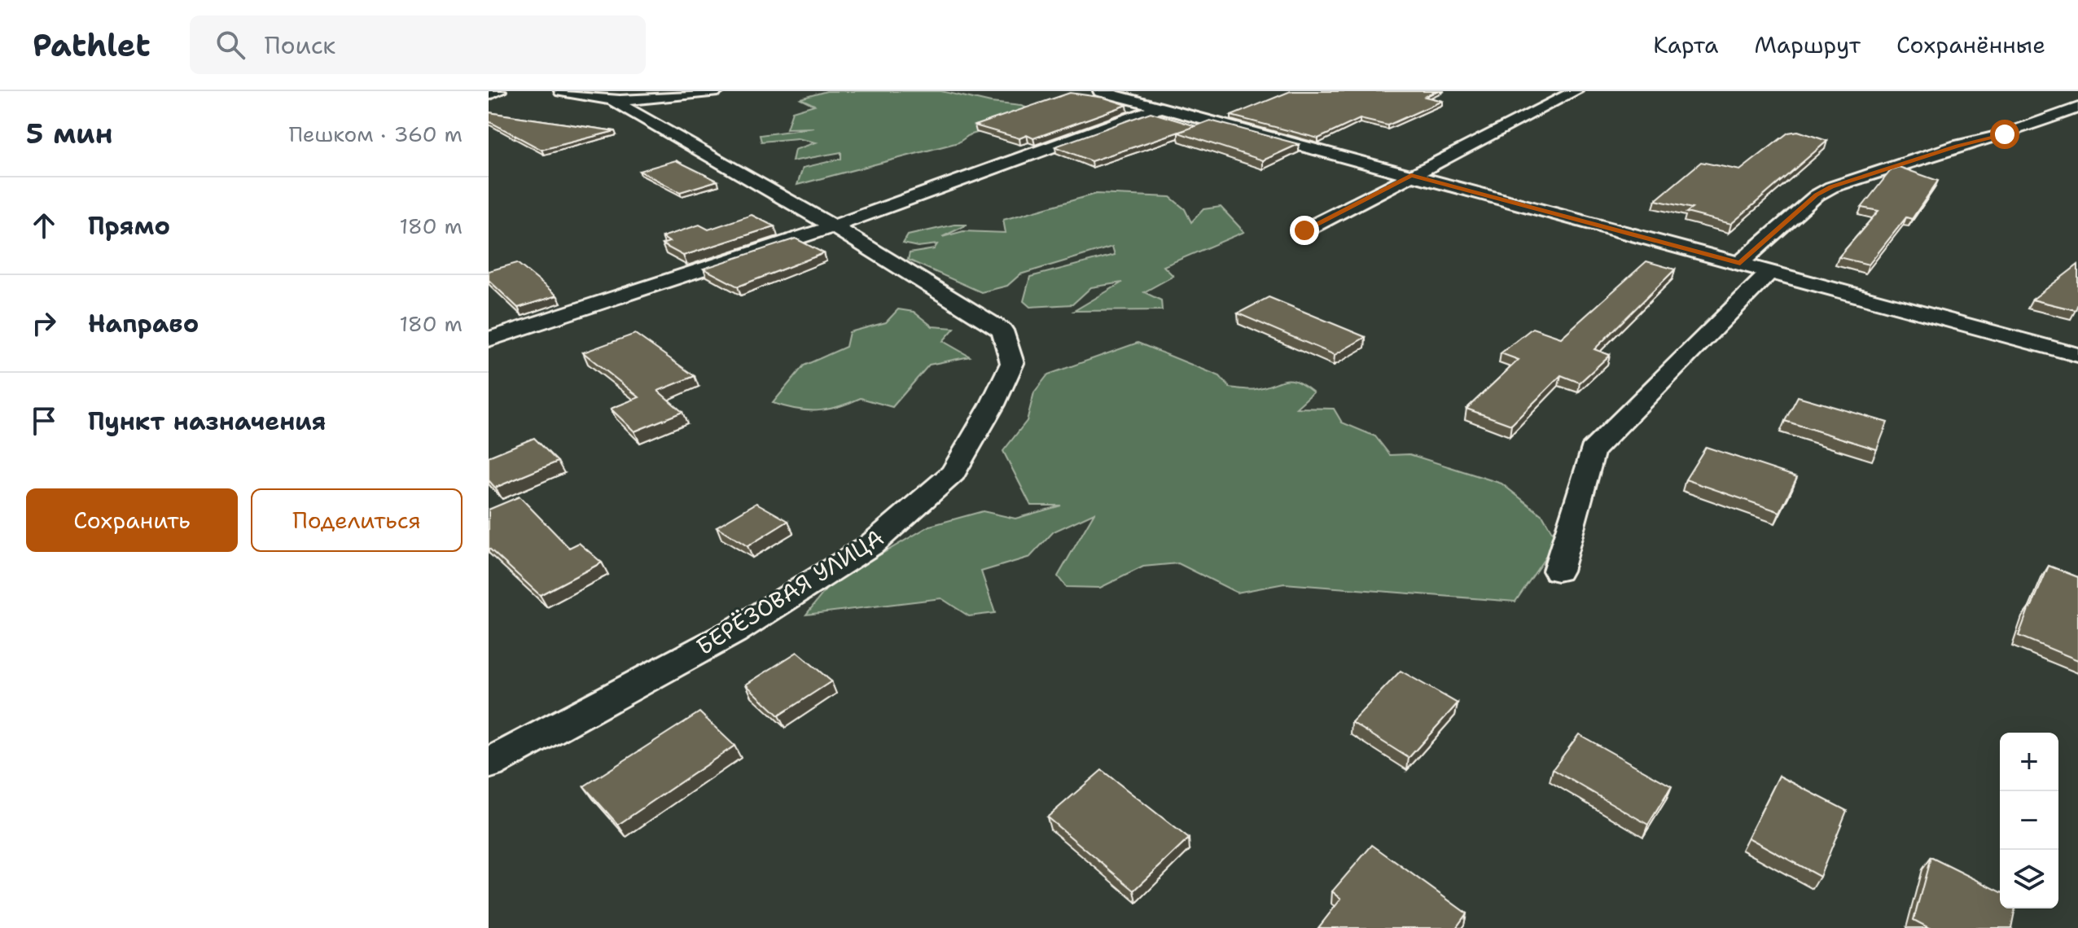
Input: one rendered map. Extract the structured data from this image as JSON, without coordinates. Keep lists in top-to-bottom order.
{
  "streets": {
    "street": ["БЕРЁЗОВАЯ УЛИЦА"]
  },
  "page": {
    "header": "Pathlet",
    "search": "Поиск",
    "nav": ["Карта", "Маршрут", "Сохранённые"],
    "heading": ["5 мин", "Пешком · 360 m"],
    "list": [
      ["Прямо", "180 m"],
      ["Направо", "180 m"],
      "Пункт назначения"
    ],
    "buttons": ["Сохранить", "Поделиться"],
    "map_buttons": ["+", "−"]
  }
}
